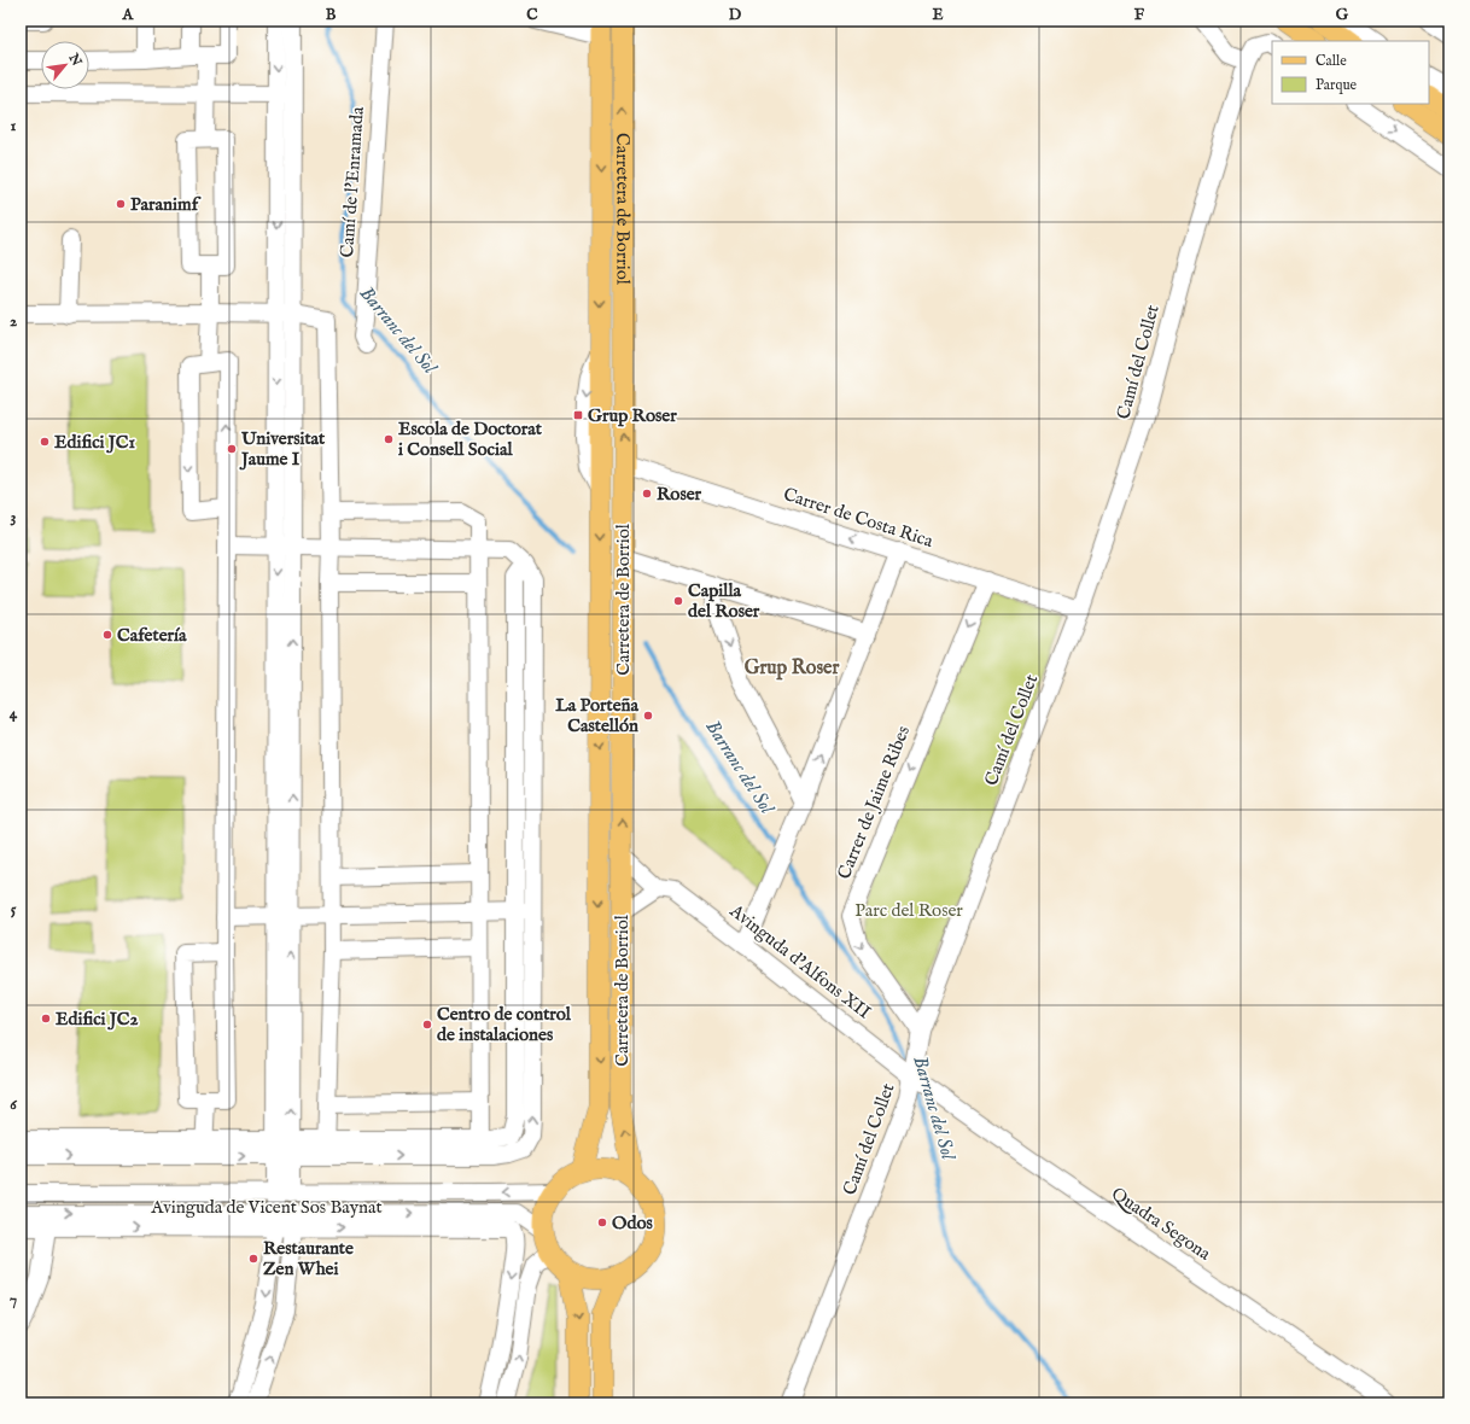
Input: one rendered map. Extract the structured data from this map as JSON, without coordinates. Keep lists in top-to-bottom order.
{
  "streets": {
    "main road": ["Carretera de Borriol"],
    "street": [
      "Camí de l'Enramada",
      "Camí del Collet",
      "Carrer de Costa Rica",
      "Carrer de Jaime Ribes",
      "Avinguda d'Alfons XII",
      "Avinguda de Vicent Sos Baynat",
      "Quadra Segona"
    ]
  },
  "crossings": [
    ["Carretera de Borriol", "Carrer de Costa Rica"],
    ["Carretera de Borriol", "Avinguda d'Alfons XII"],
    ["Carretera de Borriol", "Avinguda de Vicent Sos Baynat"],
    ["Camí del Collet", "Carrer de Costa Rica"],
    ["Camí del Collet", "Carrer de Jaime Ribes"],
    ["Camí del Collet", "Avinguda d'Alfons XII"],
    ["Camí del Collet", "Quadra Segona"],
    ["Carrer de Costa Rica", "Carrer de Jaime Ribes"],
    ["Avinguda d'Alfons XII", "Quadra Segona"]
  ],
  "districts": ["Grup Roser"],
  "water": ["Barranc del Sol"],
  "parks": ["Parc del Roser"],
  "places": {
    "other": [
      "Paranimf",
      "Escola de Doctorat i Consell Social",
      "Edifici JC1",
      "Universitat Jaume I",
      "Roser",
      "Capilla del Roser",
      "Cafetería",
      "La Porteña Castellón",
      "Edifici JC2",
      "Centro de control de instalaciones",
      "Odos",
      "Restaurante Zen Whei"
    ],
    "transit": ["Grup Roser"]
  },
  "legend": ["Calle", "Parque"],
  "north": "top right",
  "grid": {
    "columns": [
      "A",
      "B",
      "C",
      "D",
      "E",
      "F",
      "G"
    ],
    "rows": [
      "1",
      "2",
      "3",
      "4",
      "5",
      "6",
      "7"
    ]
  }
}
